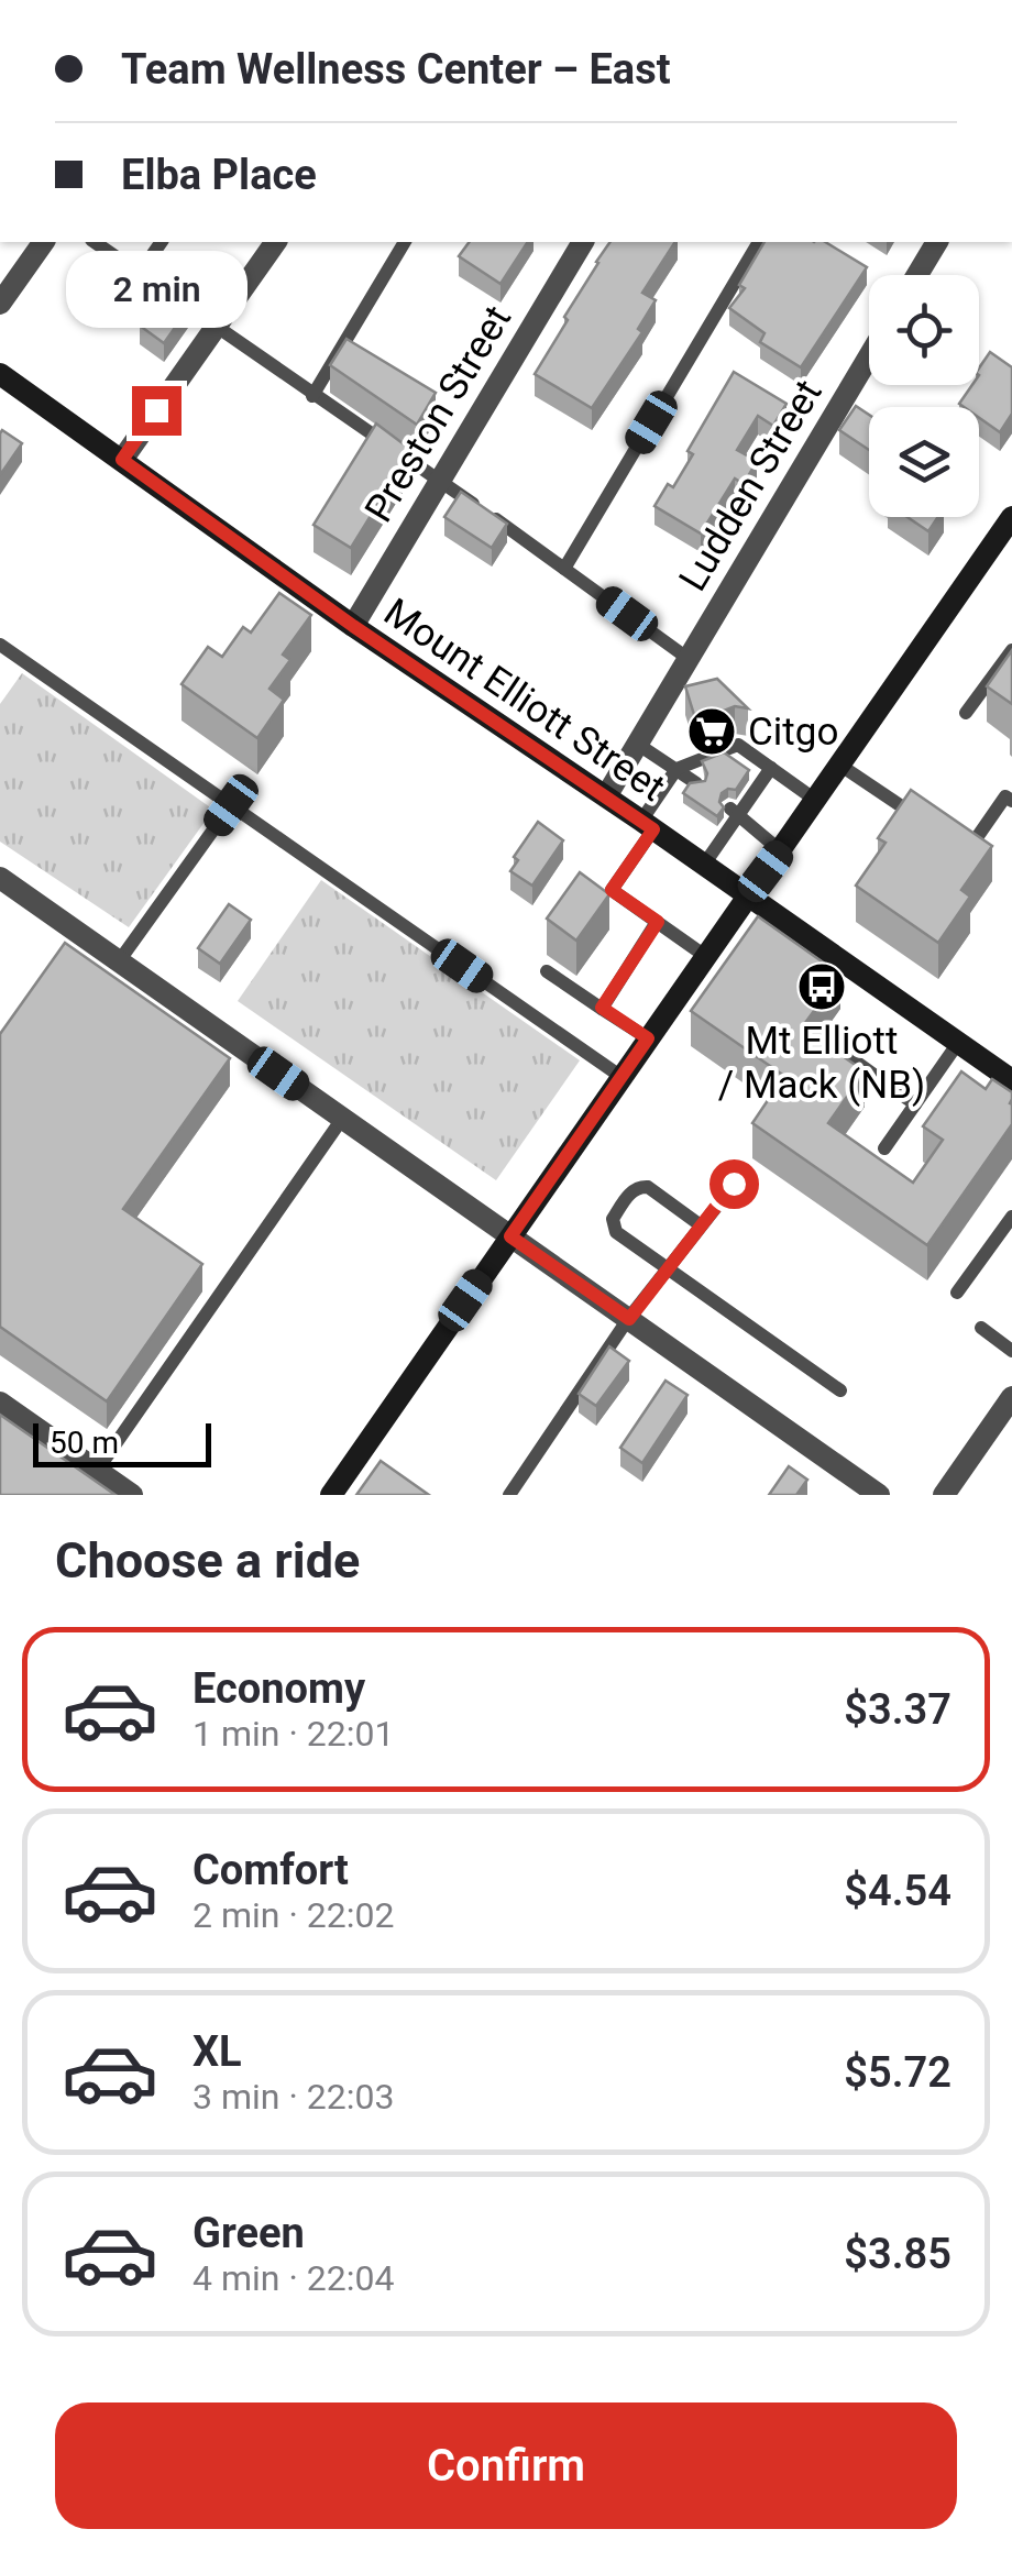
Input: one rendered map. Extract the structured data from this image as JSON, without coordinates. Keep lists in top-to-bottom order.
{
  "streets": {
    "main road": ["Mount Elliott Street"],
    "street": ["Preston Street", "Ludden Street"]
  },
  "crossings": [
    ["Preston Street", "Mount Elliott Street"],
    ["Ludden Street", "Mount Elliott Street"]
  ],
  "places": {
    "supermarket": ["Citgo"],
    "bus stop": ["Mt Elliott / Mack (NB)"]
  },
  "scale_bar": "50 m",
  "page": {
    "banner": ["Team Wellness Center – East", "Elba Place"],
    "bubble": "2 min",
    "scale": "50 m",
    "heading": "Choose a ride",
    "list": [
      {
        "name": "Economy",
        "note": "1 min · 22:01",
        "value": "$3.37"
      },
      {
        "name": "Comfort",
        "note": "2 min · 22:02",
        "value": "$4.54"
      },
      {
        "name": "XL",
        "note": "3 min · 22:03",
        "value": "$5.72"
      },
      {
        "name": "Green",
        "note": "4 min · 22:04",
        "value": "$3.85"
      }
    ],
    "buttons": "Confirm"
  }
}
